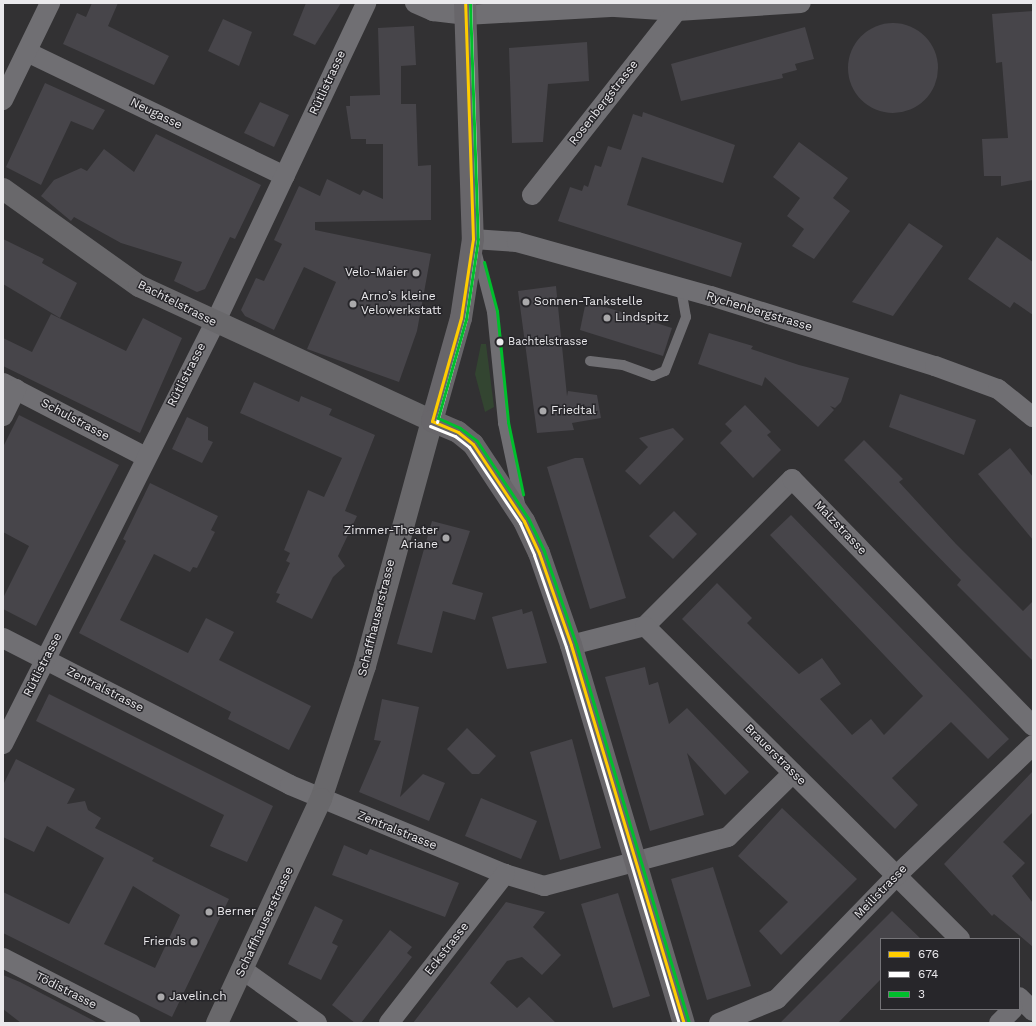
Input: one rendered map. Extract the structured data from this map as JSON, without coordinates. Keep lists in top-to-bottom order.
{
  "streets": {
    "main road": ["Bachtelstrasse", "Schaffhauserstrasse"],
    "street": [
      "Rütlistrasse",
      "Rosenbergstrasse",
      "Neugasse",
      "Rychenbergstrasse",
      "Schulstrasse",
      "Malzstrasse",
      "Zentralstrasse",
      "Brauerstrasse",
      "Meilistrasse",
      "Eckstrasse",
      "Tödistrasse"
    ]
  },
  "crossings": [
    ["Rütlistrasse", "Neugasse"],
    ["Rütlistrasse", "Bachtelstrasse"],
    ["Rütlistrasse", "Schulstrasse"],
    ["Rütlistrasse", "Zentralstrasse"],
    ["Bachtelstrasse", "Schaffhauserstrasse"],
    ["Rychenbergstrasse", "Schaffhauserstrasse"],
    ["Malzstrasse", "Brauerstrasse"],
    ["Schaffhauserstrasse", "Zentralstrasse"],
    ["Zentralstrasse", "Brauerstrasse"],
    ["Zentralstrasse", "Eckstrasse"],
    ["Brauerstrasse", "Meilistrasse"]
  ],
  "places": [
    "Velo-Maier",
    "Sonnen-Tankstelle",
    "Arno’s kleine Velowerkstatt",
    "Lindspitz",
    "Bachtelstrasse",
    "Friedtal",
    "Zimmer-Theater Ariane",
    "Berner",
    "Friends",
    "Javelin.ch"
  ],
  "lines": ["transit line 676", "transit line 674", "transit line 3"],
  "legend": ["676", "674", "3"]
}
